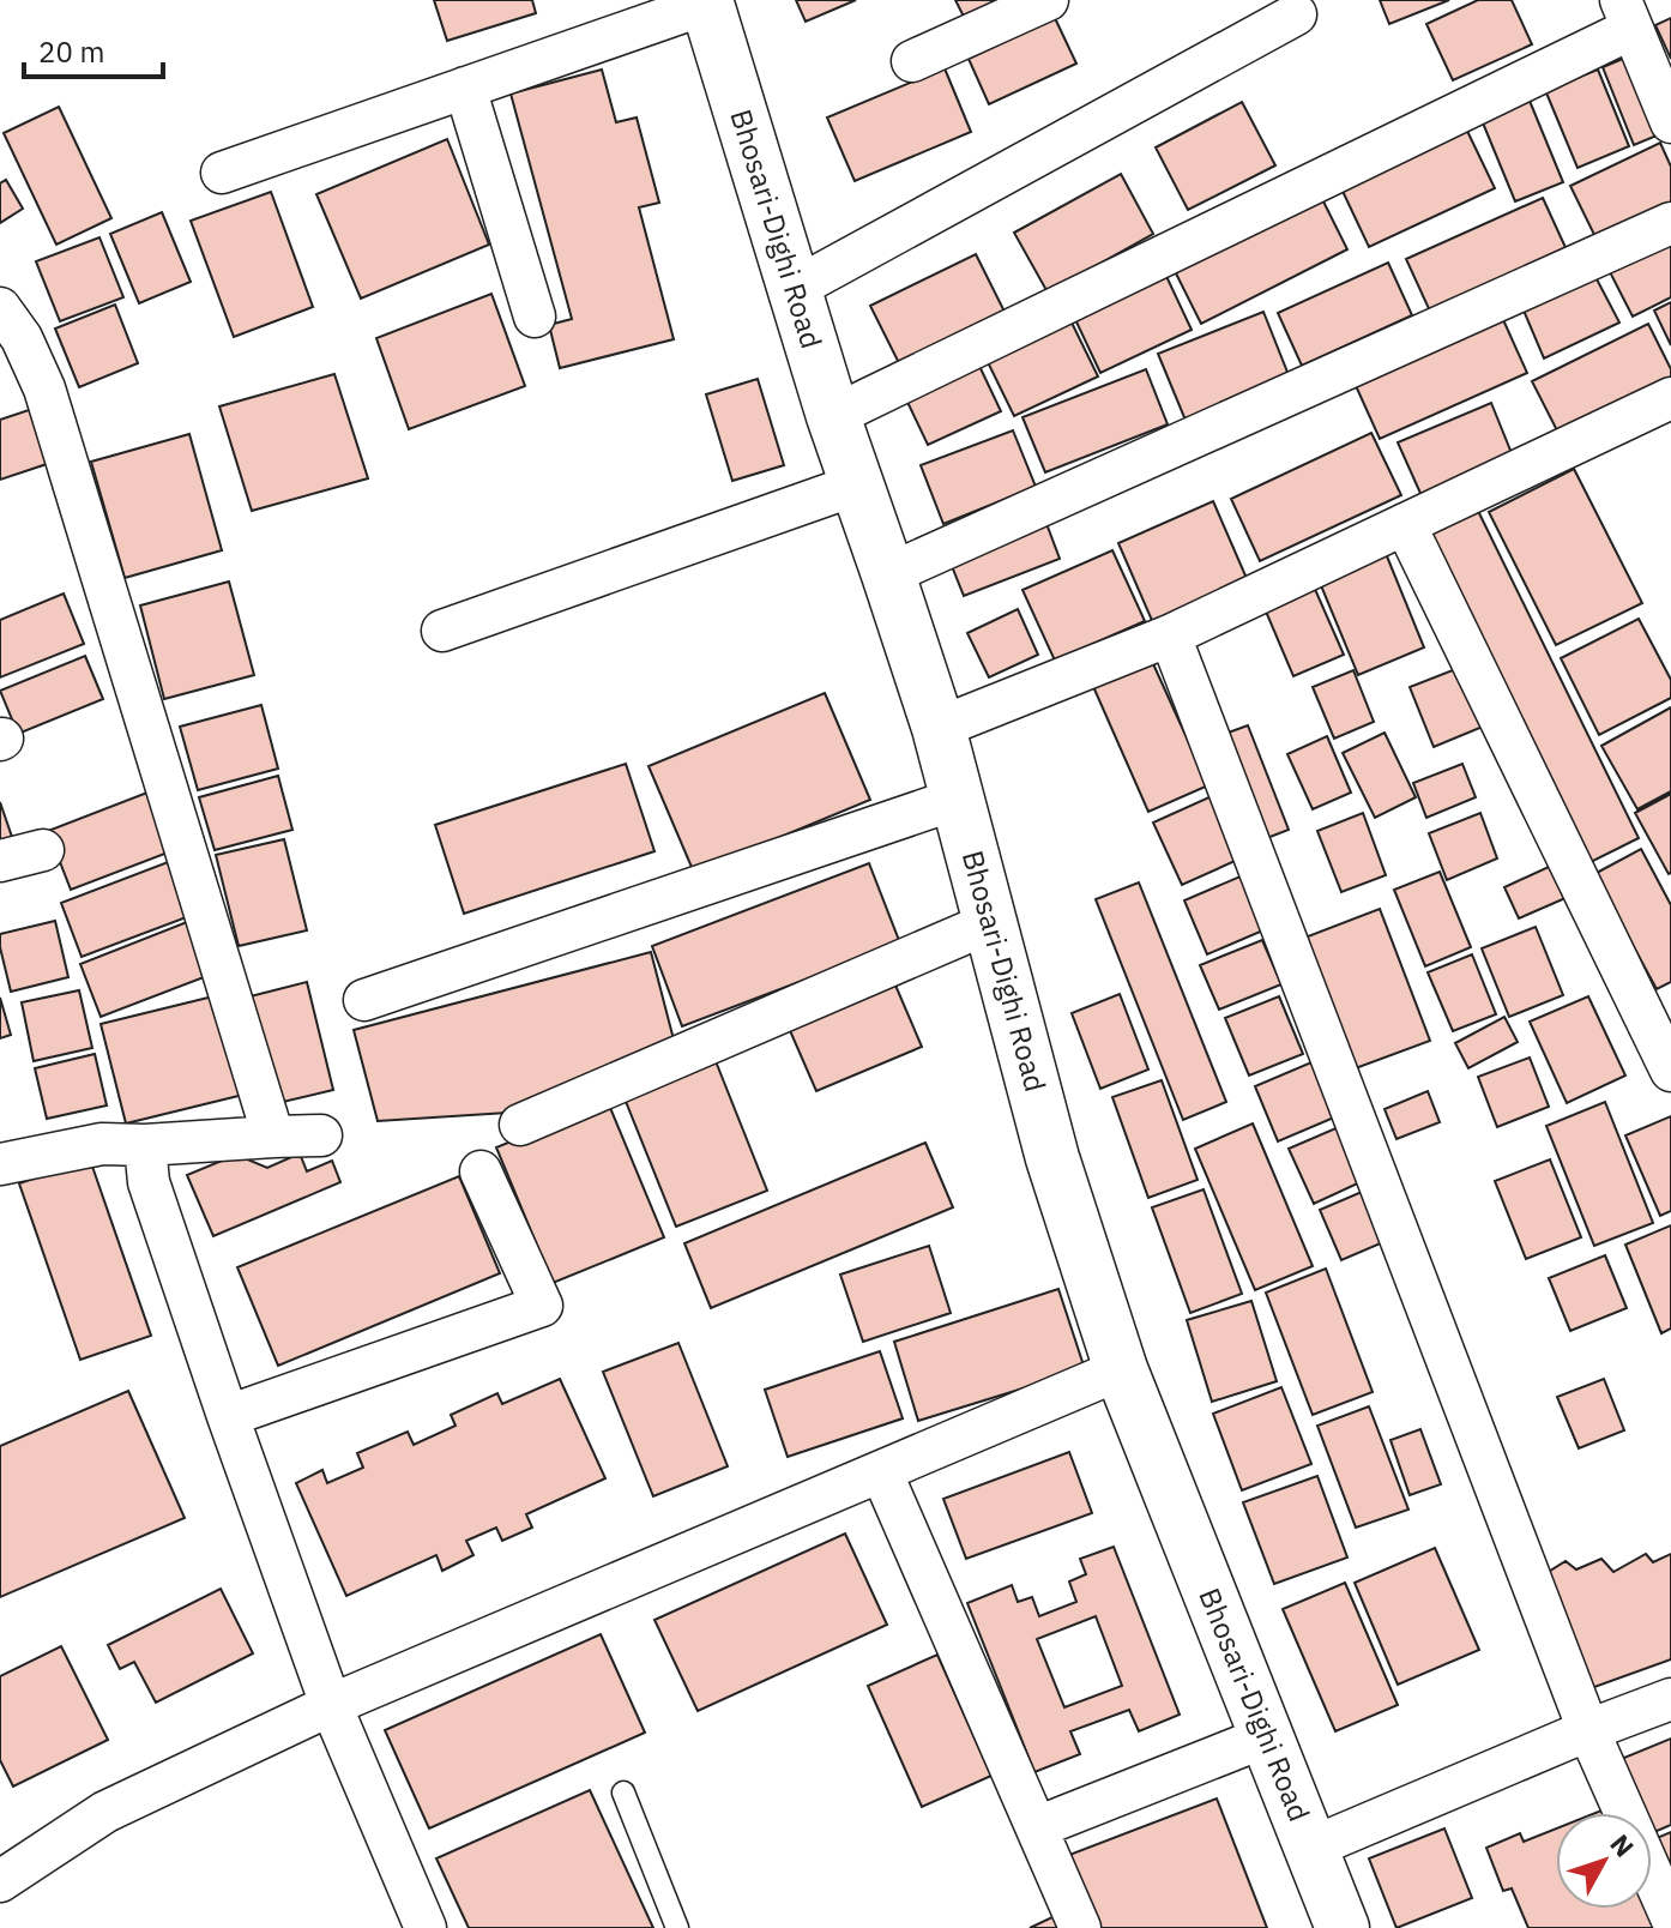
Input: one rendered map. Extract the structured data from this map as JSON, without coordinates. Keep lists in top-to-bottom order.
{
  "streets": {
    "street": ["Bhosari-Dighi Road"]
  },
  "scale_bar": "20 m",
  "north": "top right"
}
